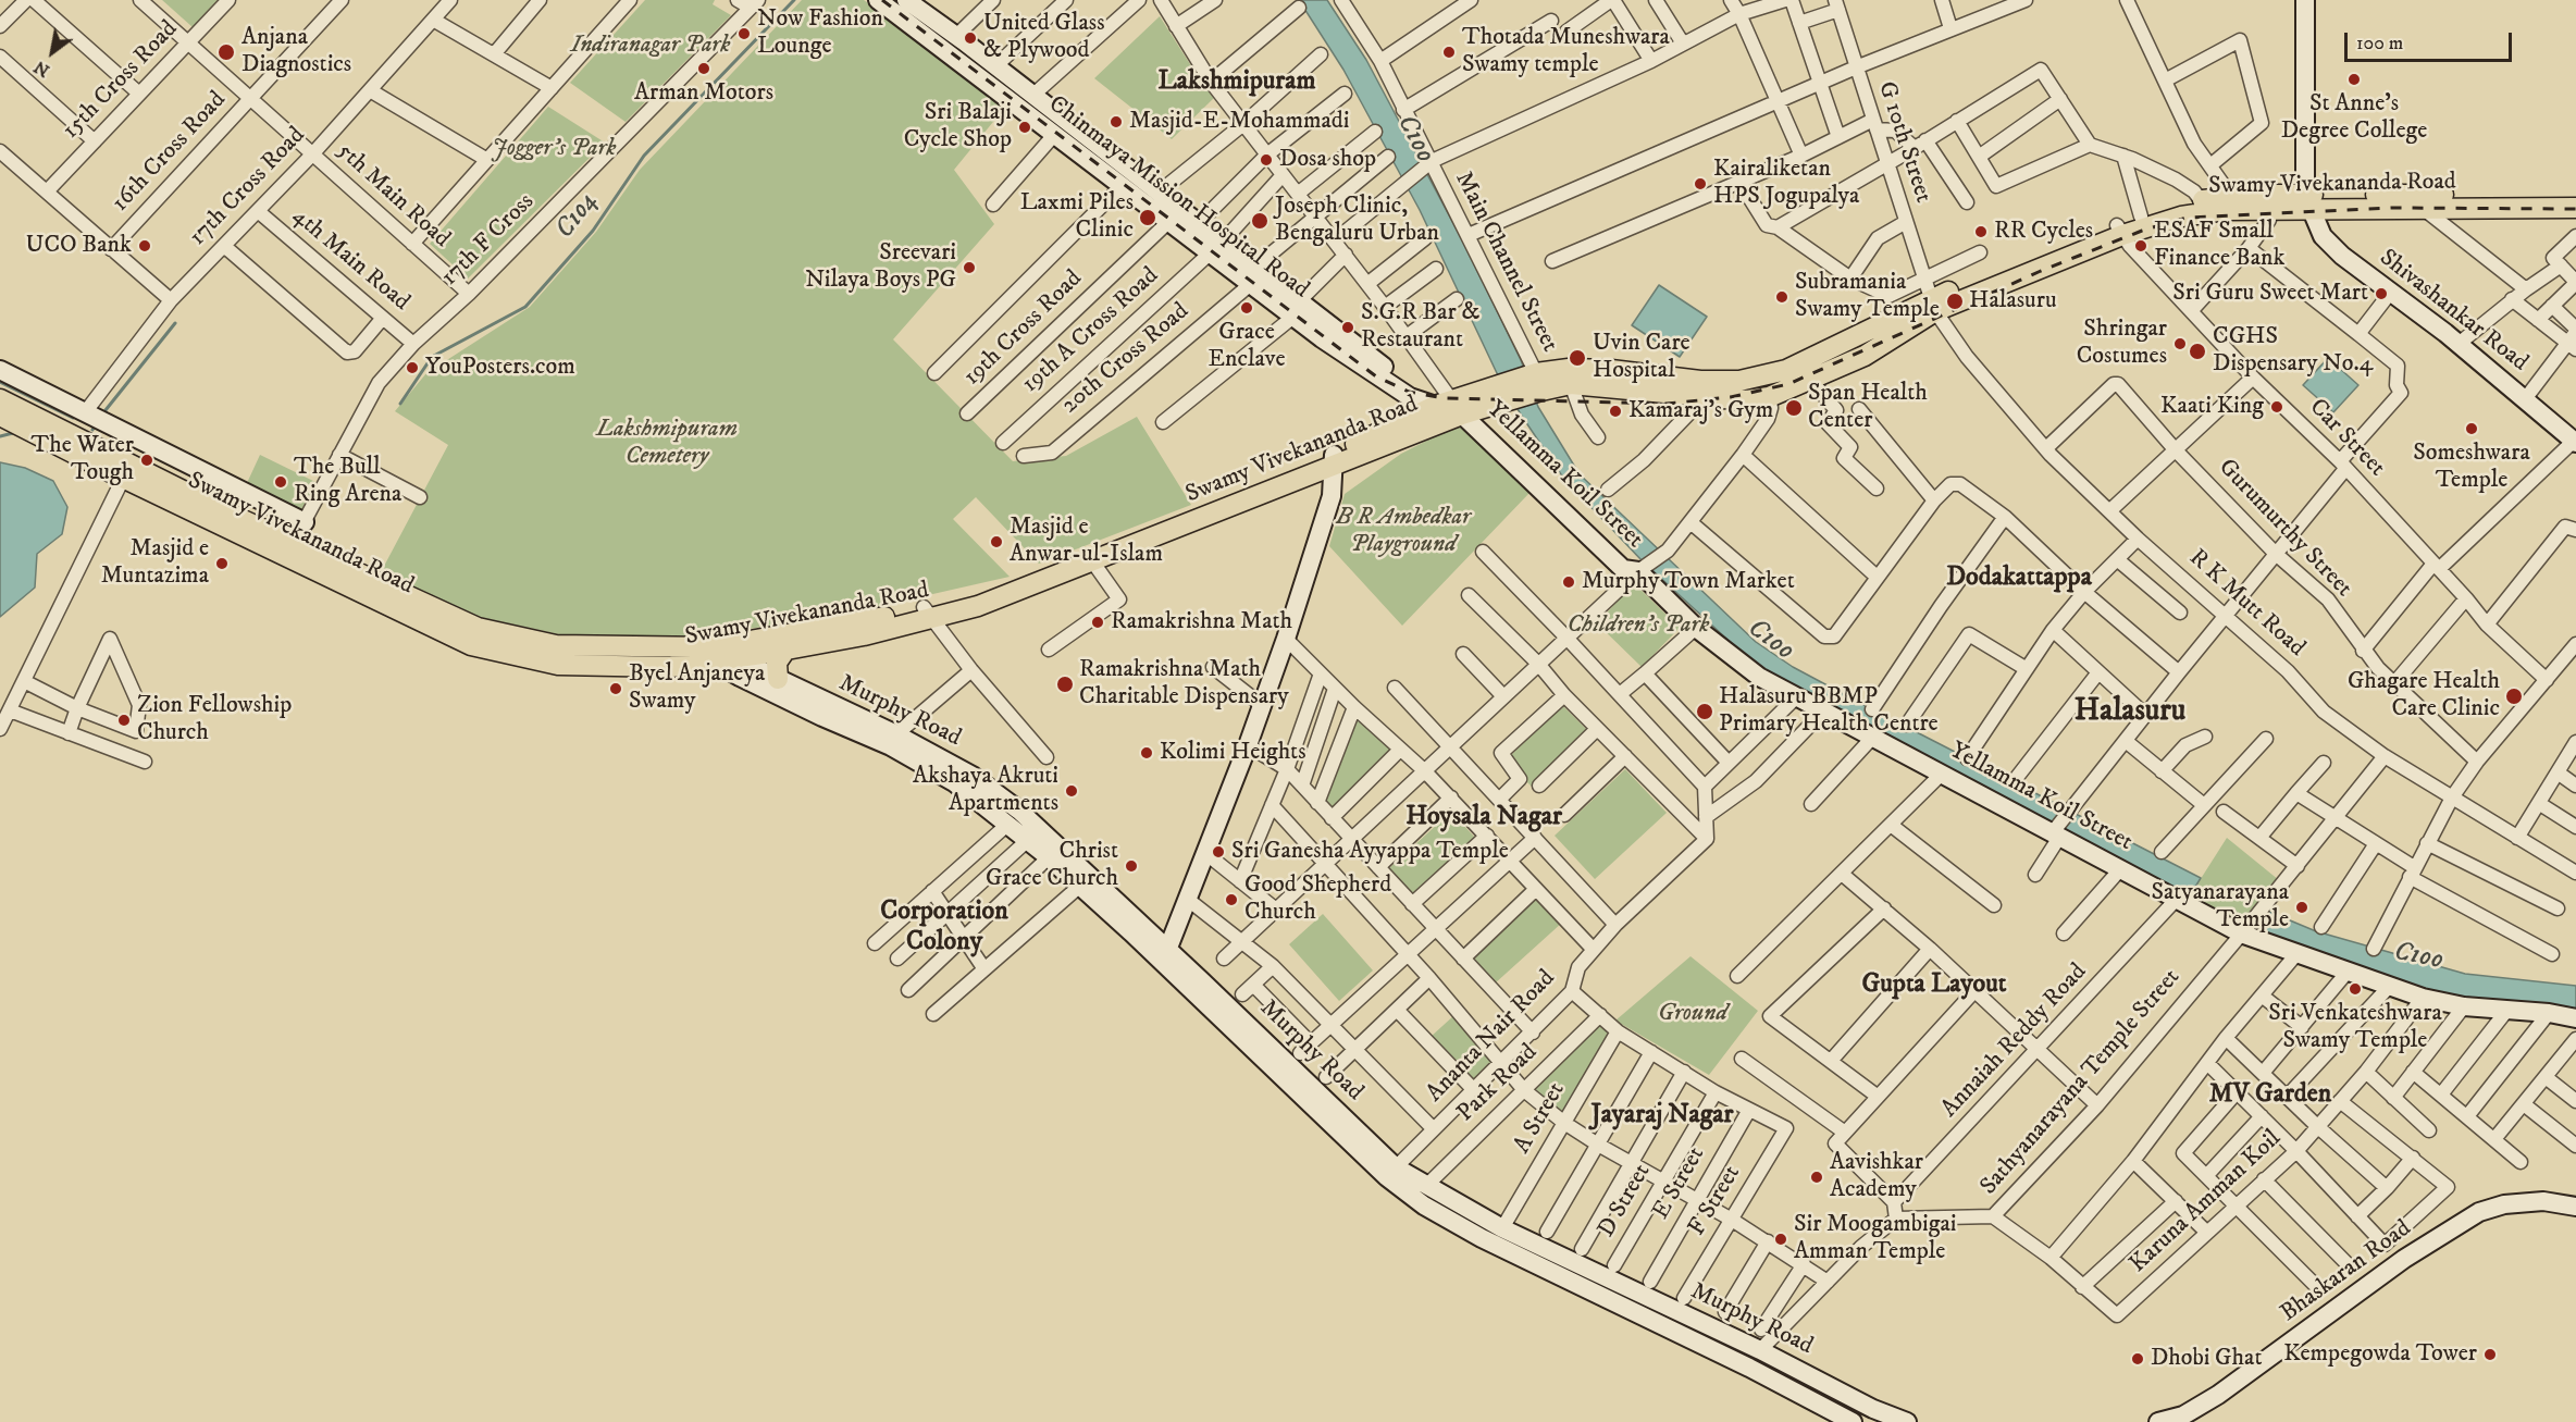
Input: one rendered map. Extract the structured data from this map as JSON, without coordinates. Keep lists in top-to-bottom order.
{
  "streets": {
    "main road": [
      "Swamy Vivekananda Road",
      "Chinmaya Mission Hospital Road",
      "Shivashankar Road",
      "Yellamma Koil Street",
      "Murphy Road",
      "Bhaskaran Road"
    ],
    "street": [
      "15th Cross Road",
      "G 10th Street",
      "16th Cross Road",
      "17th Cross Road",
      "5th Main Road",
      "17th F Cross",
      "4th Main Road",
      "Main Channel Street",
      "19th Cross Road",
      "19th A Cross Road",
      "20th Cross Road",
      "Car Street",
      "Gurumurthy Street",
      "R K Mutt Road",
      "Ananta Nair Road",
      "Annaiah Reddy Road",
      "Sathyanarayana Temple Street",
      "Park Road",
      "A Street",
      "E Street",
      "D Street",
      "F Street",
      "Karuna Amman Koil"
    ]
  },
  "crossings": [
    ["15th Cross Road", "5th Main Road"],
    ["G 10th Street", "Swamy Vivekananda Road"],
    ["G 10th Street", "R K Mutt Road"],
    ["16th Cross Road", "5th Main Road"],
    ["Swamy Vivekananda Road", "Chinmaya Mission Hospital Road"],
    ["Swamy Vivekananda Road", "17th F Cross"],
    ["Swamy Vivekananda Road", "Main Channel Street"],
    ["Swamy Vivekananda Road", "Shivashankar Road"],
    ["Swamy Vivekananda Road", "Car Street"],
    ["Swamy Vivekananda Road", "Yellamma Koil Street"],
    ["Swamy Vivekananda Road", "R K Mutt Road"],
    ["Swamy Vivekananda Road", "Murphy Road"],
    ["17th Cross Road", "5th Main Road"],
    ["17th Cross Road", "4th Main Road"],
    ["5th Main Road", "17th F Cross"],
    ["Chinmaya Mission Hospital Road", "19th Cross Road"],
    ["Chinmaya Mission Hospital Road", "19th A Cross Road"],
    ["Chinmaya Mission Hospital Road", "20th Cross Road"],
    ["17th F Cross", "4th Main Road"],
    ["Yellamma Koil Street", "Annaiah Reddy Road"],
    ["Yellamma Koil Street", "Sathyanarayana Temple Street"],
    ["Yellamma Koil Street", "Karuna Amman Koil"],
    ["Gurumurthy Street", "R K Mutt Road"],
    ["R K Mutt Road", "Sathyanarayana Temple Street"],
    ["Murphy Road", "Ananta Nair Road"],
    ["Murphy Road", "Park Road"],
    ["Murphy Road", "A Street"],
    ["Sathyanarayana Temple Street", "Karuna Amman Koil"],
    ["E Street", "F Street"]
  ],
  "districts": [
    "Lakshmipuram",
    "Dodakattappa",
    "Halasuru",
    "Hoysala Nagar",
    "Corporation Colony",
    "Gupta Layout",
    "MV Garden",
    "Jayaraj Nagar"
  ],
  "water": ["C100", "C104"],
  "parks": [
    "Indiranagar Park",
    "Jogger's Park",
    "Lakshmipuram Cemetery",
    "B R Ambedkar Playground",
    "Children's Park",
    "Ground"
  ],
  "places": [
    "Now Fashion Lounge",
    "United Glass & Plywood",
    "Anjana Diagnostics",
    "Thotada Muneshwara Swamy temple",
    "Arman Motors",
    "St Anne's Degree College",
    "Masjid-E-Mohammadi",
    "Sri Balaji Cycle Shop",
    "Dosa shop",
    "Kairaliketan HPS Jogupalya",
    "Laxmi Piles Clinic",
    "Joseph Clinic, Bengaluru Urban",
    "RR Cycles",
    "UCO Bank",
    "ESAF Small Finance Bank",
    "Sreevari Nilaya Boys PG",
    "Sri Guru Sweet Mart",
    "Subramania Swamy Temple",
    "Halasuru",
    "Grace Enclave",
    "S.G.R Bar & Restaurant",
    "Shringar Costumes",
    "CGHS Dispensary No.4",
    "Uvin Care Hospital",
    "YouPosters.com",
    "Kaati King",
    "Span Health Center",
    "Kamaraj's Gym",
    "Someshwara Temple",
    "The Water Tough",
    "The Bull Ring Arena",
    "Masjid e Anwar-ul-Islam",
    "Masjid e Muntazima",
    "Murphy Town Market",
    "Ramakrishna Math",
    "Ramakrishna Math Charitable Dispensary",
    "Byel Anjaneya Swamy",
    "Ghagare Health Care Clinic",
    "Halasuru BBMP Primary Health Centre",
    "Zion Fellowship Church",
    "Kolimi Heights",
    "Akshaya Akruti Apartments",
    "Sri Ganesha Ayyappa Temple",
    "Christ Grace Church",
    "Good Shepherd Church",
    "Satyanarayana Temple",
    "Sri Venkateshwara Swamy Temple",
    "Aavishkar Academy",
    "Sir Moogambigai Amman Temple",
    "Kempegowda Tower",
    "Dhobi Ghat"
  ],
  "scale_bar": "100 m",
  "north": "bottom left"
}
